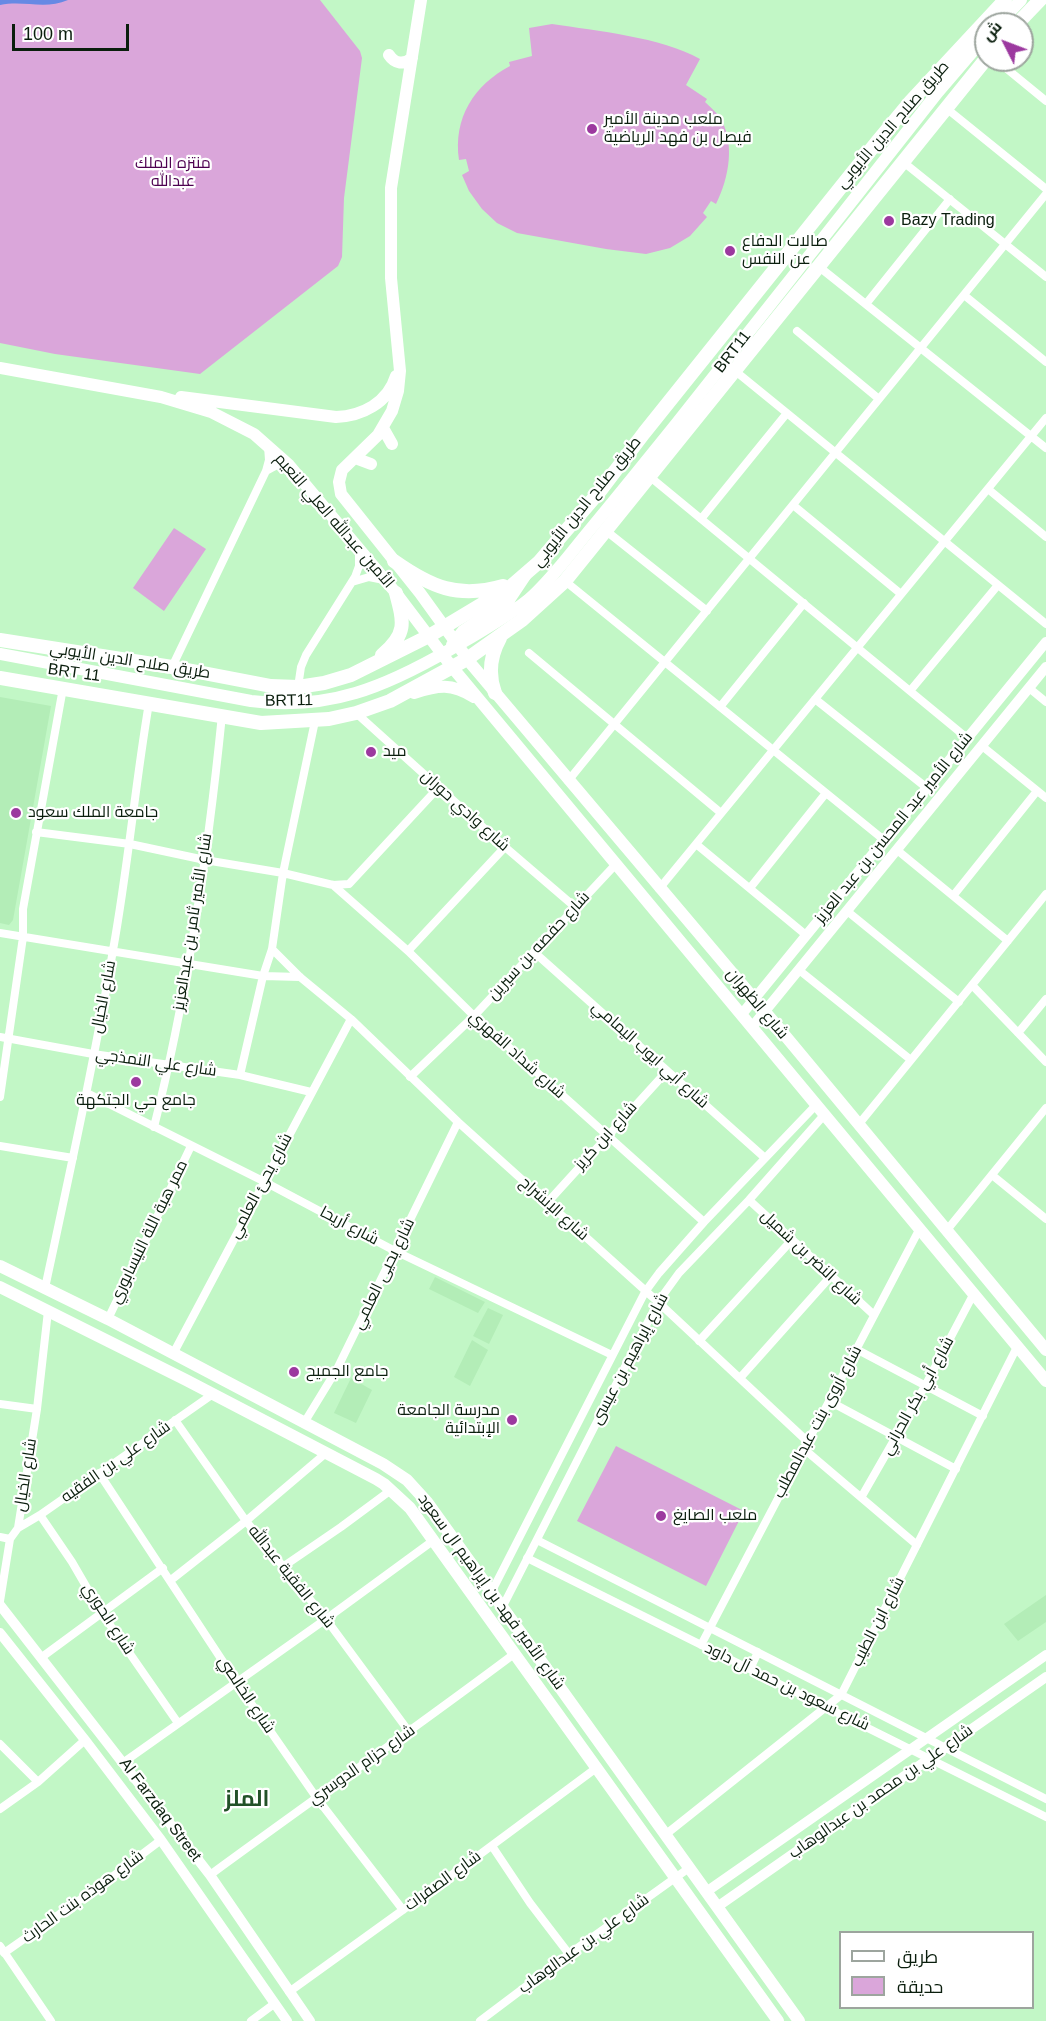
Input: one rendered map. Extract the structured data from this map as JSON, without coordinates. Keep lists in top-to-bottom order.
{
  "streets": {
    "main road": [
      "طريق صلاح الدين الأيوبي",
      "BRT11",
      "الأمين عبدالله العلي النعيم",
      "BRT 11",
      "شارع الظهران",
      "شارع الأمير فهد بن إبراهيم ال سعود"
    ],
    "street": [
      "شارع وادي حوران",
      "شارع الأمير عبد المحسن بن عبد العزيز",
      "شارع الأمير ثامر بن عبدالعزيز",
      "شارع حفصه بن سيرين",
      "شارع الخيال",
      "شارع شداد الفهري",
      "شارع أبي ايوب اليمامي",
      "شارع علي النمذجي",
      "شارع ابن كريز",
      "شارع يحئ العلمي",
      "شارع الإنشراح",
      "شارع أريحا",
      "ممر هبة اللة النيسابوري",
      "شارع النضر بن شميل",
      "شارع يحيى العلمي",
      "شارع إبراهيم بن عيسى",
      "شارع أبي بكر الحراني",
      "شارع أروى بنت عبدالمطلب",
      "شارع علي بن الفقيه",
      "شارع الفقية عبدالله",
      "شارع الحوري",
      "شارع ابن الطيب",
      "شارع سعود بن حمد آل داود",
      "شارع الخالصي",
      "شارع حزام الدوسري",
      "شارع علي بن محمد بن عبدالوهاب",
      "Al Farzdaq Street",
      "شارع الصفرات",
      "شارع هوذه بنت الحارث",
      "شارع علي بن عبدالوهاب"
    ]
  },
  "crossings": [
    ["طريق صلاح الدين الأيوبي", "الأمين عبدالله العلي النعيم"],
    ["طريق صلاح الدين الأيوبي", "شارع وادي حوران"],
    ["طريق صلاح الدين الأيوبي", "شارع الأمير ثامر بن عبدالعزيز"],
    ["طريق صلاح الدين الأيوبي", "شارع الخيال"],
    ["طريق صلاح الدين الأيوبي", "شارع الظهران"],
    ["BRT11", "الأمين عبدالله العلي النعيم"],
    ["BRT11", "BRT 11"],
    ["BRT11", "شارع الظهران"],
    ["الأمين عبدالله العلي النعيم", "شارع الظهران"],
    ["شارع وادي حوران", "شارع حفصه بن سيرين"],
    ["شارع وادي حوران", "شارع شداد الفهري"],
    ["شارع الأمير عبد المحسن بن عبد العزيز", "شارع الظهران"],
    ["شارع الأمير ثامر بن عبدالعزيز", "شارع شداد الفهري"],
    ["شارع الأمير ثامر بن عبدالعزيز", "شارع علي النمذجي"],
    ["شارع الأمير ثامر بن عبدالعزيز", "شارع أريحا"],
    ["شارع حفصه بن سيرين", "شارع الظهران"],
    ["شارع حفصه بن سيرين", "شارع شداد الفهري"],
    ["شارع حفصه بن سيرين", "شارع أبي ايوب اليمامي"],
    ["شارع حفصه بن سيرين", "شارع الإنشراح"],
    ["شارع الخيال", "شارع شداد الفهري"],
    ["شارع الخيال", "شارع علي النمذجي"],
    ["شارع الخيال", "شارع أريحا"],
    ["شارع الخيال", "شارع علي بن الفقيه"],
    ["شارع الخيال", "شارع الأمير فهد بن إبراهيم ال سعود"],
    ["شارع الخيال", "Al Farzdaq Street"],
    ["شارع الظهران", "شارع إبراهيم بن عيسى"],
    ["شارع الظهران", "شارع أبي بكر الحراني"],
    ["شارع الظهران", "شارع أروى بنت عبدالمطلب"],
    ["شارع الظهران", "شارع ابن الطيب"],
    ["شارع شداد الفهري", "شارع ابن كريز"],
    ["شارع أبي ايوب اليمامي", "شارع ابن كريز"],
    ["شارع علي النمذجي", "شارع يحئ العلمي"],
    ["شارع ابن كريز", "شارع الإنشراح"],
    ["شارع يحئ العلمي", "شارع الإنشراح"],
    ["شارع يحئ العلمي", "شارع أريحا"],
    ["شارع يحئ العلمي", "شارع الأمير فهد بن إبراهيم ال سعود"],
    ["شارع الإنشراح", "شارع يحيى العلمي"],
    ["شارع الإنشراح", "شارع إبراهيم بن عيسى"],
    ["شارع الإنشراح", "شارع أبي بكر الحراني"],
    ["شارع الإنشراح", "شارع أروى بنت عبدالمطلب"],
    ["شارع الإنشراح", "شارع ابن الطيب"],
    ["شارع أريحا", "ممر هبة اللة النيسابوري"],
    ["شارع أريحا", "شارع يحيى العلمي"],
    ["ممر هبة اللة النيسابوري", "شارع الأمير فهد بن إبراهيم ال سعود"],
    ["شارع النضر بن شميل", "شارع إبراهيم بن عيسى"],
    ["شارع النضر بن شميل", "شارع أروى بنت عبدالمطلب"],
    ["شارع يحيى العلمي", "شارع الأمير فهد بن إبراهيم ال سعود"],
    ["شارع إبراهيم بن عيسى", "شارع الأمير فهد بن إبراهيم ال سعود"],
    ["شارع إبراهيم بن عيسى", "شارع سعود بن حمد آل داود"],
    ["شارع أروى بنت عبدالمطلب", "شارع سعود بن حمد آل داود"],
    ["شارع علي بن الفقيه", "شارع الفقية عبدالله"],
    ["شارع علي بن الفقيه", "شارع الأمير فهد بن إبراهيم ال سعود"],
    ["شارع علي بن الفقيه", "شارع الحوري"],
    ["شارع علي بن الفقيه", "شارع الخالصي"],
    ["شارع الفقية عبدالله", "شارع حزام الدوسري"],
    ["شارع الأمير فهد بن إبراهيم ال سعود", "شارع ابن الطيب"],
    ["شارع الأمير فهد بن إبراهيم ال سعود", "شارع حزام الدوسري"],
    ["شارع الأمير فهد بن إبراهيم ال سعود", "شارع علي بن محمد بن عبدالوهاب"],
    ["شارع الأمير فهد بن إبراهيم ال سعود", "شارع الصفرات"],
    ["شارع الأمير فهد بن إبراهيم ال سعود", "شارع علي بن عبدالوهاب"],
    ["شارع ابن الطيب", "شارع سعود بن حمد آل داود"],
    ["شارع سعود بن حمد آل داود", "شارع علي بن محمد بن عبدالوهاب"],
    ["شارع الخالصي", "شارع حزام الدوسري"],
    ["شارع الخالصي", "شارع الصفرات"],
    ["شارع حزام الدوسري", "Al Farzdaq Street"],
    ["Al Farzdaq Street", "شارع الصفرات"],
    ["Al Farzdaq Street", "شارع هوذه بنت الحارث"]
  ],
  "districts": ["الملز"],
  "parks": ["منتزه الملك عبدالله"],
  "places": [
    "ملعب مدينة الأمير فيصل بن فهد الرياضية",
    "Bazy Trading",
    "صالات الدفاع عن النفس",
    "ميد",
    "جامعة الملك سعود",
    "جامع حي الجتكهة",
    "جامع الجميح",
    "مدرسة الجامعة الإبتدائية",
    "ملعب الصايغ"
  ],
  "legend": ["طريق", "حديقة"],
  "scale_bar": "100 m",
  "north": "top left"
}
